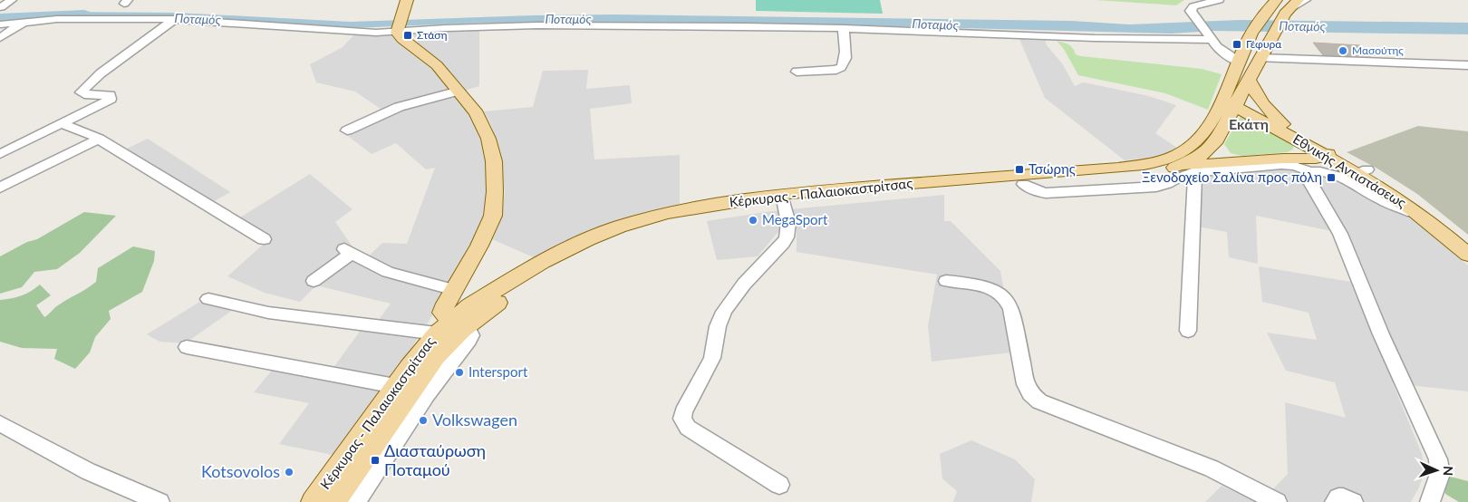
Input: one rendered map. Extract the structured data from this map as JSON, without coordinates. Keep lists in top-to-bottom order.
{
  "streets": {
    "main road": ["Εθνικής Αντιστάσεως", "Κέρκυρας - Παλαιοκαστρίτσας"]
  },
  "crossings": [
    ["Εθνικής Αντιστάσεως", "Κέρκυρας - Παλαιοκαστρίτσας"]
  ],
  "districts": ["Εκάτη"],
  "water": ["Ποταμός"],
  "places": {
    "transit": [
      "Στάση",
      "Γέφυρα",
      "Τσώρης",
      "Ξενοδοχείο Σαλίνα προς πόλη",
      "Διασταύρωση Ποταμού"
    ],
    "other": [
      "Μασούτης",
      "MegaSport",
      "Intersport",
      "Volkswagen",
      "Kotsovolos"
    ]
  },
  "north": "right"
}
